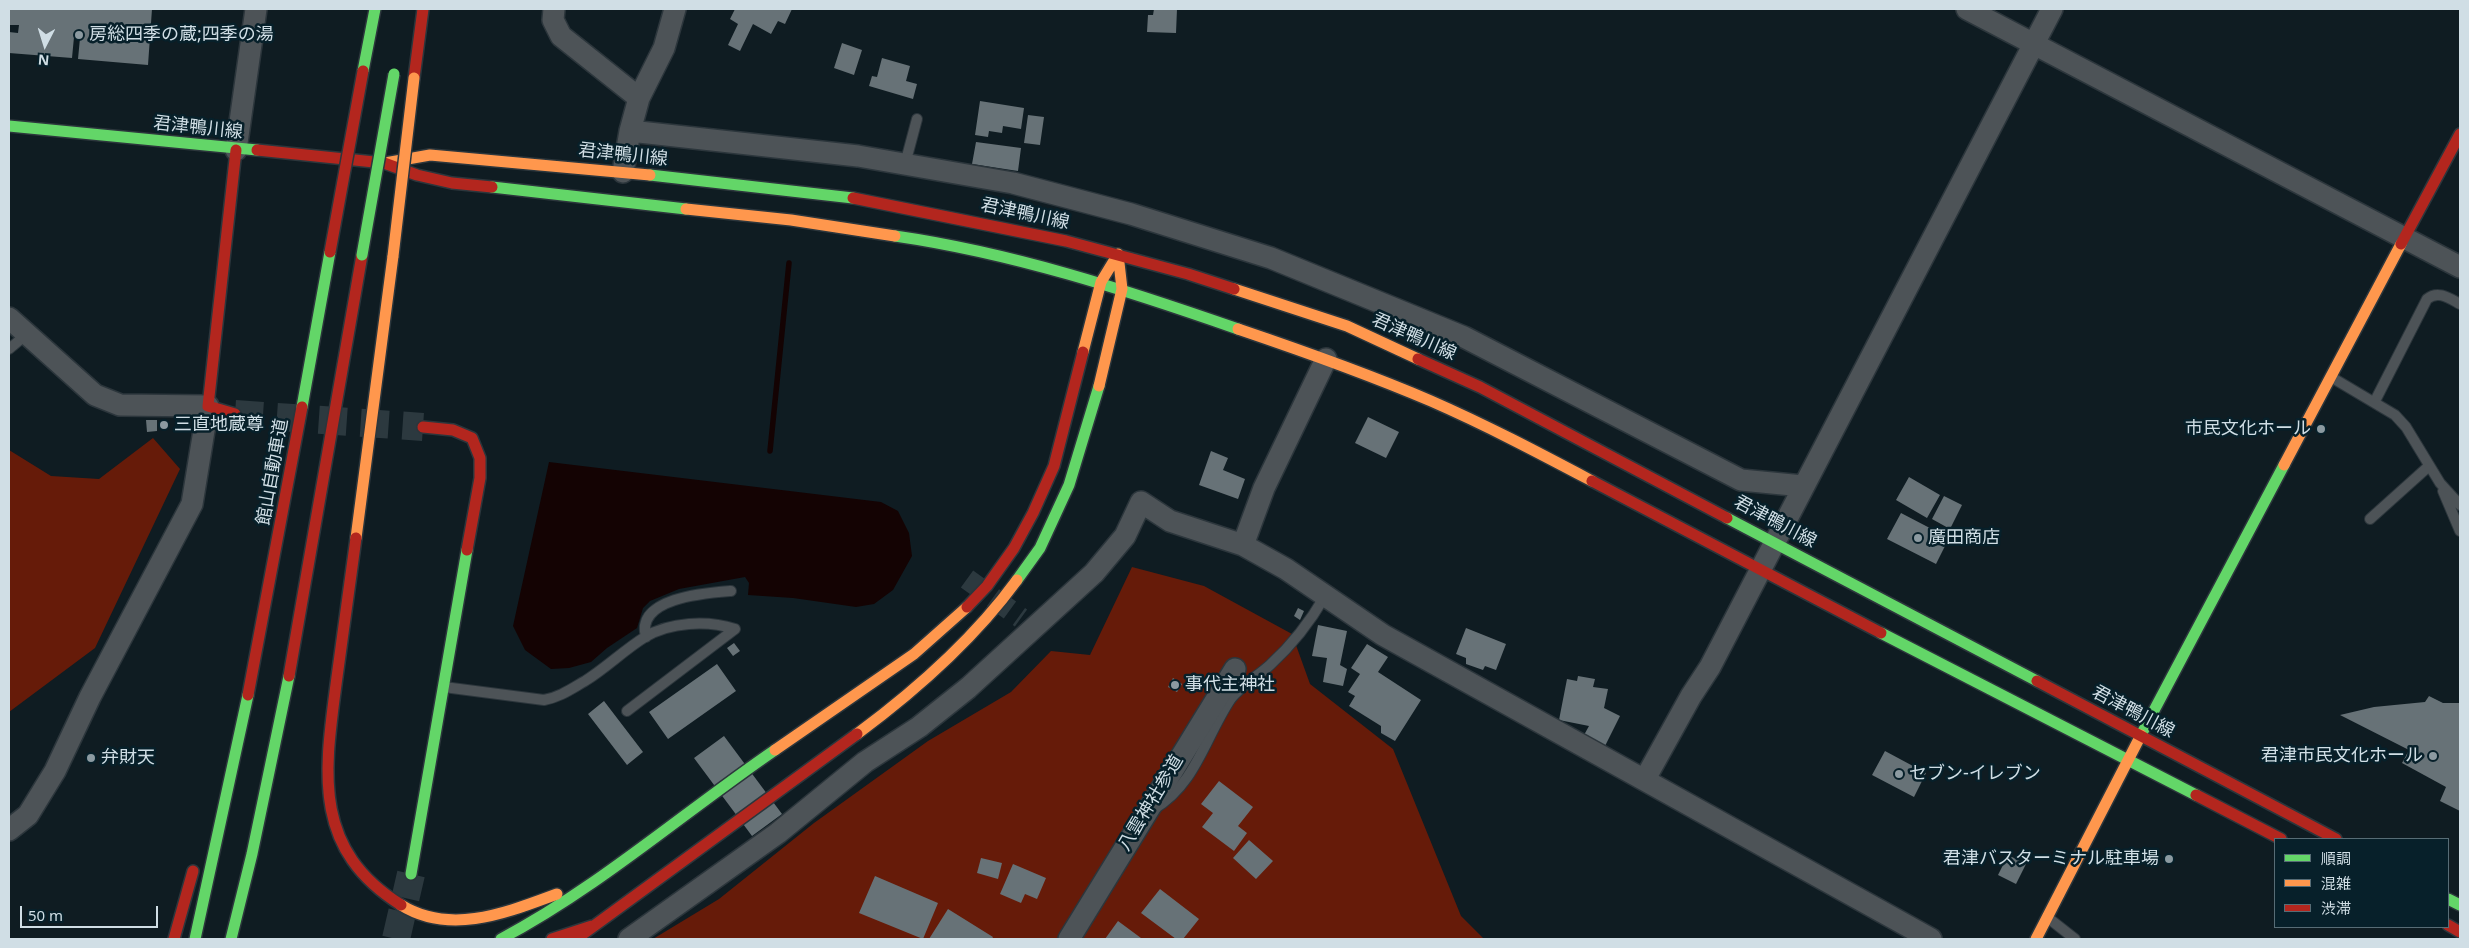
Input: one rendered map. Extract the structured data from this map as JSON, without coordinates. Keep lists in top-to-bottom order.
{
  "streets": {
    "main road": ["君津鴨川線", "館山自動車道"],
    "street": ["八雲神社参道"]
  },
  "places": [
    "房総四季の蔵;四季の湯",
    "三直地蔵尊",
    "市民文化ホール",
    "廣田商店",
    "事代主神社",
    "君津市民文化ホール",
    "弁財天",
    "セブン-イレブン",
    "君津バスターミナル駐車場"
  ],
  "legend": ["順調", "混雑", "渋滞"],
  "scale_bar": "50 m",
  "north": "bottom"
}
